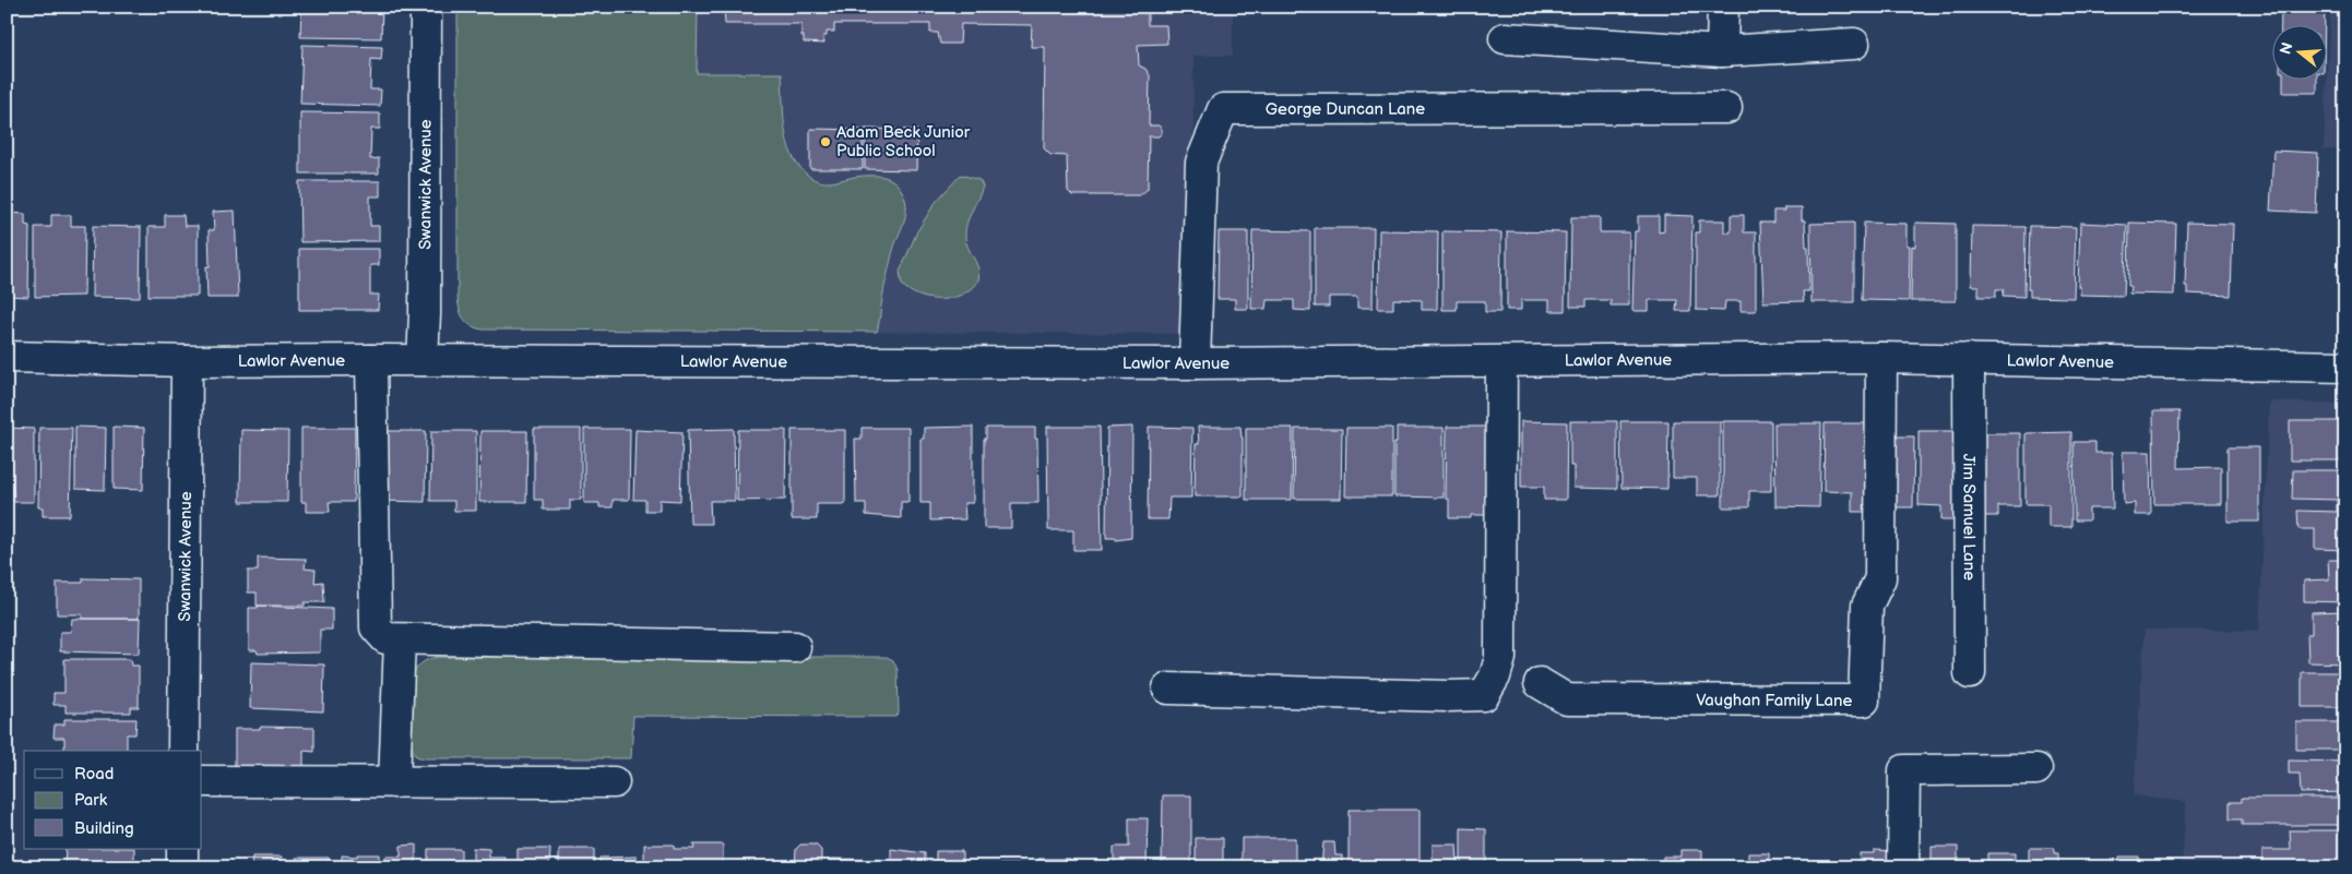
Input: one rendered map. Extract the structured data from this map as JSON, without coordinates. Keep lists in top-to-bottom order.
{
  "streets": {
    "street": [
      "George Duncan Lane",
      "Swanwick Avenue",
      "Lawlor Avenue",
      "Jim Samuel Lane",
      "Vaughan Family Lane"
    ]
  },
  "crossings": [
    ["George Duncan Lane", "Lawlor Avenue"],
    ["Swanwick Avenue", "Lawlor Avenue"],
    ["Lawlor Avenue", "Jim Samuel Lane"],
    ["Lawlor Avenue", "Vaughan Family Lane"]
  ],
  "places": ["Adam Beck Junior Public School"],
  "legend": ["Road", "Park", "Building"],
  "north": "left"
}
